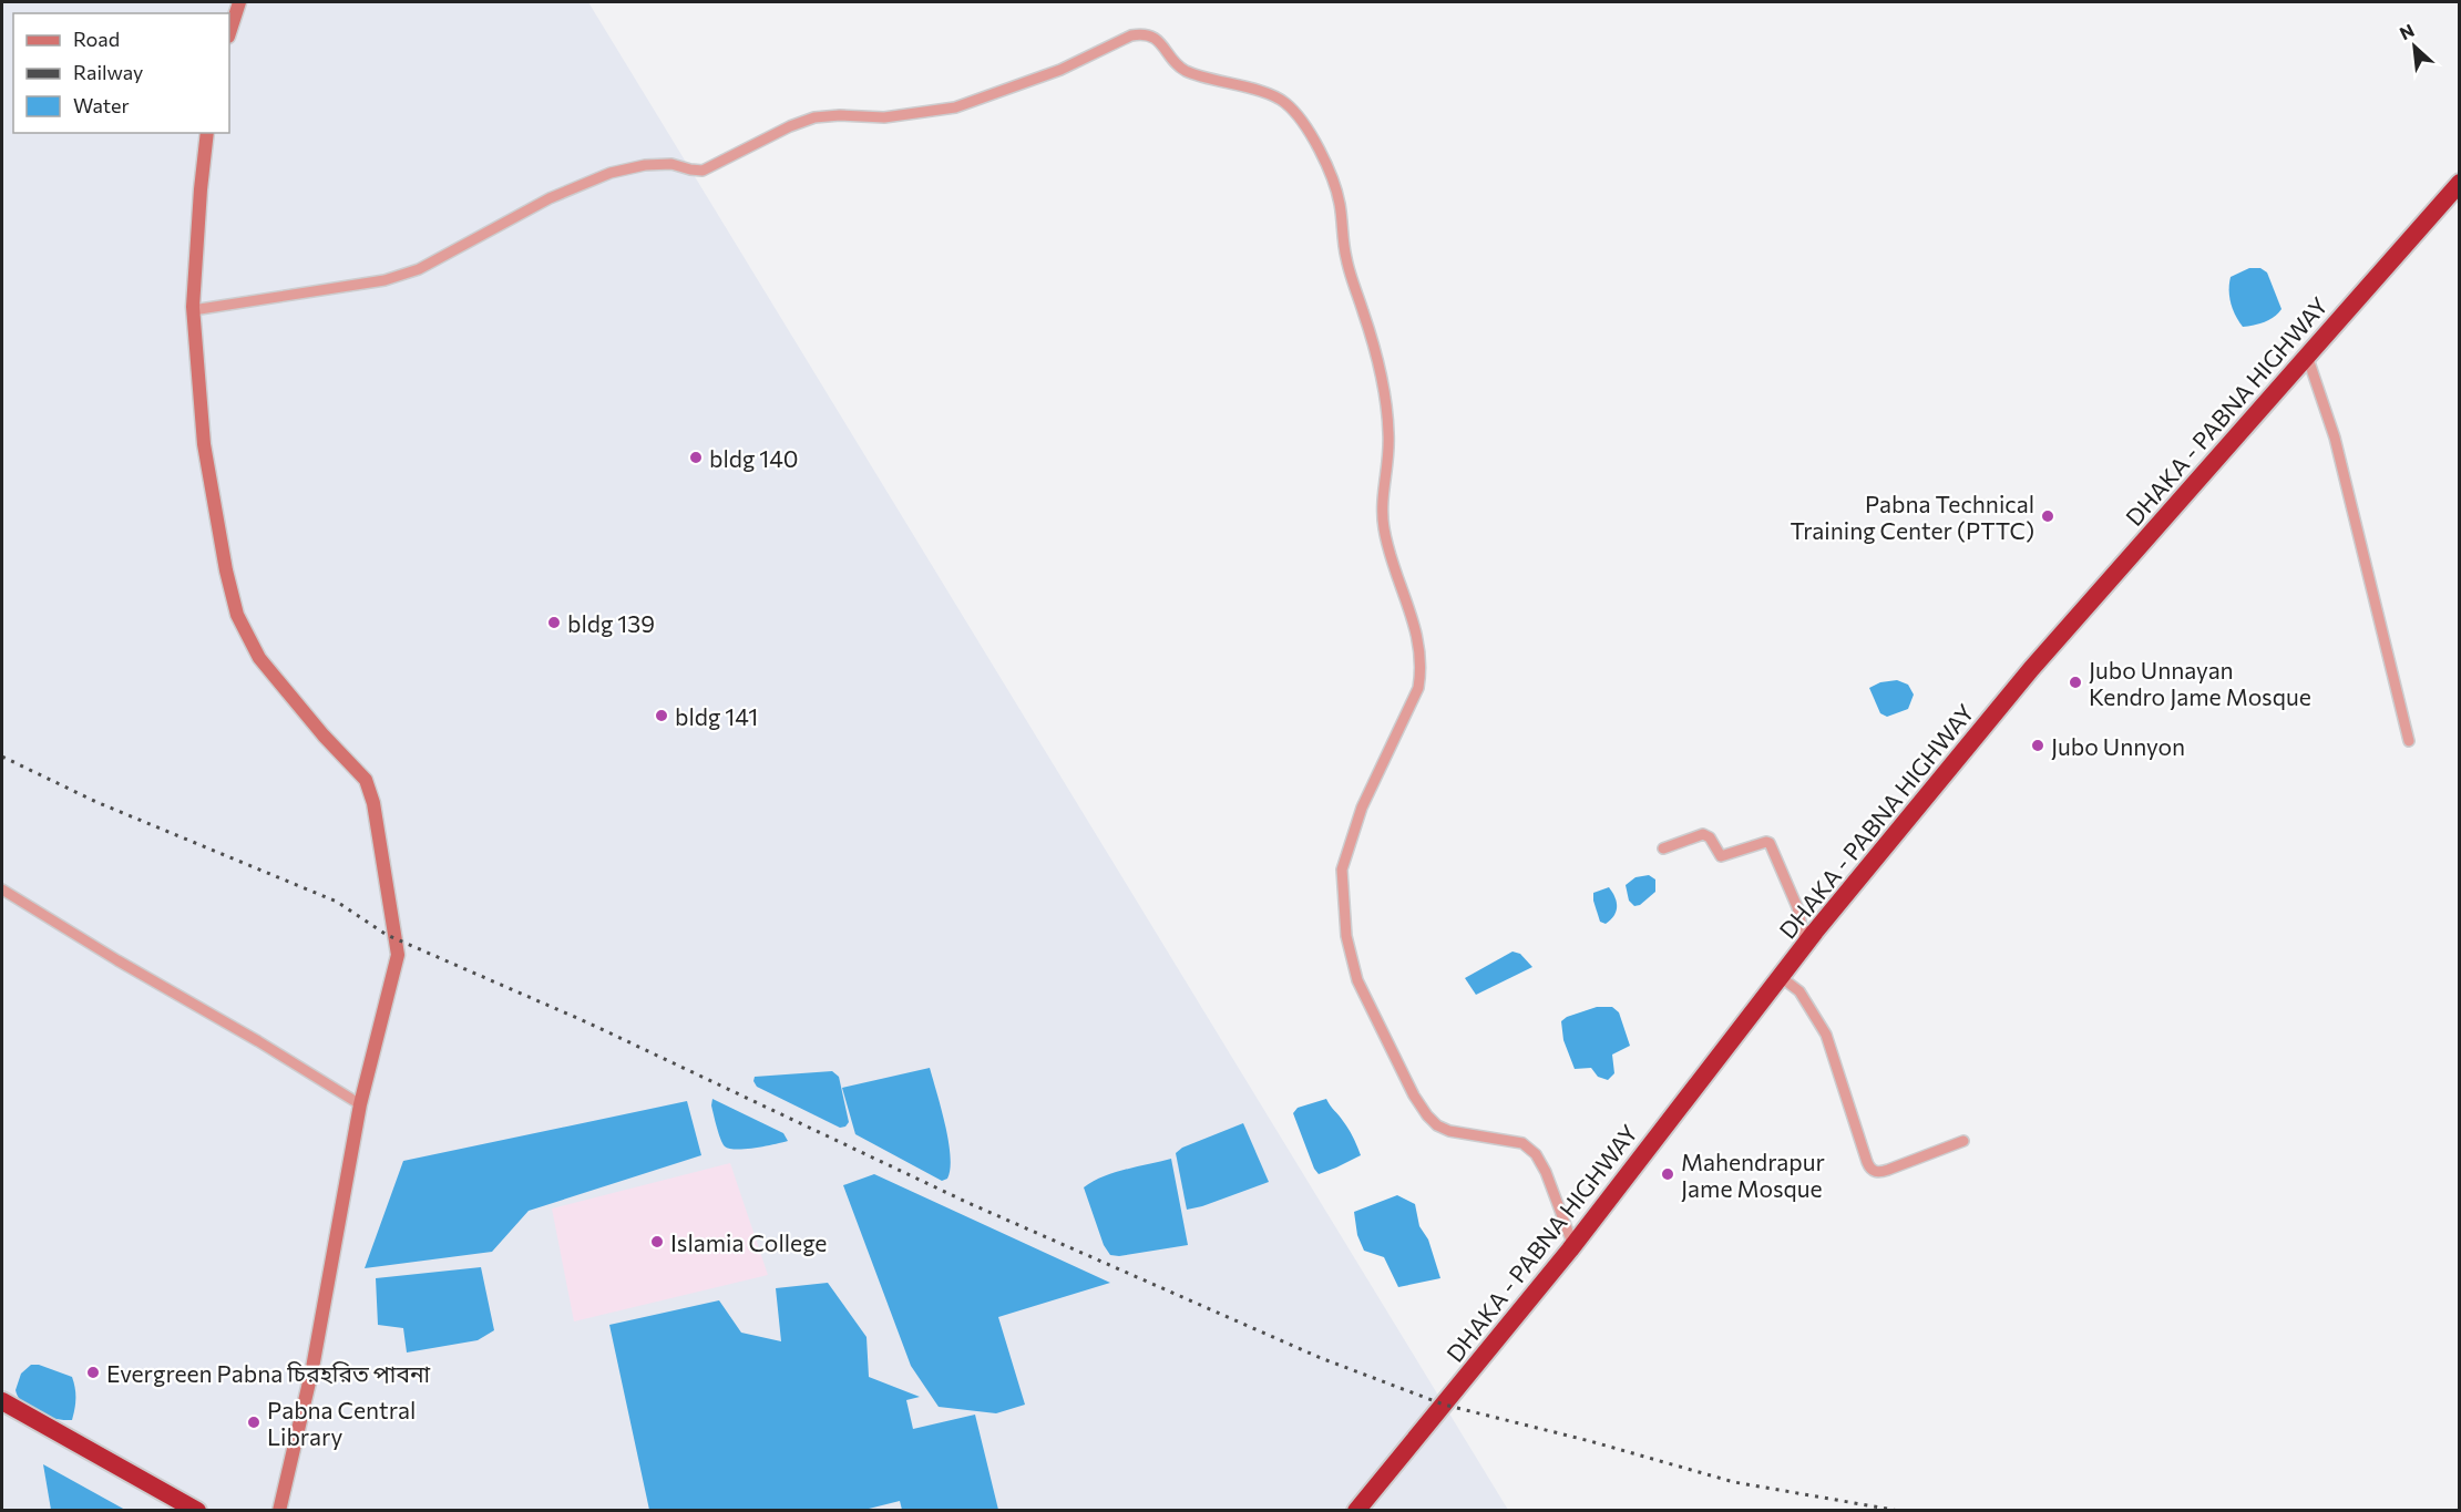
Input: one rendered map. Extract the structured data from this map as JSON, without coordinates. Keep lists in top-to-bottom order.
{
  "streets": {
    "highway": ["DHAKA - PABNA HIGHWAY"]
  },
  "places": [
    "bldg 140",
    "Pabna Technical Training Center (PTTC)",
    "bldg 139",
    "Jubo Unnayan Kendro Jame Mosque",
    "bldg 141",
    "Jubo Unnyon",
    "Mahendrapur Jame Mosque",
    "Islamia College",
    "Evergreen Pabna চিরহরিত পাবনা",
    "Pabna Central Library"
  ],
  "legend": ["Road", "Railway", "Water"],
  "north": "top left"
}
